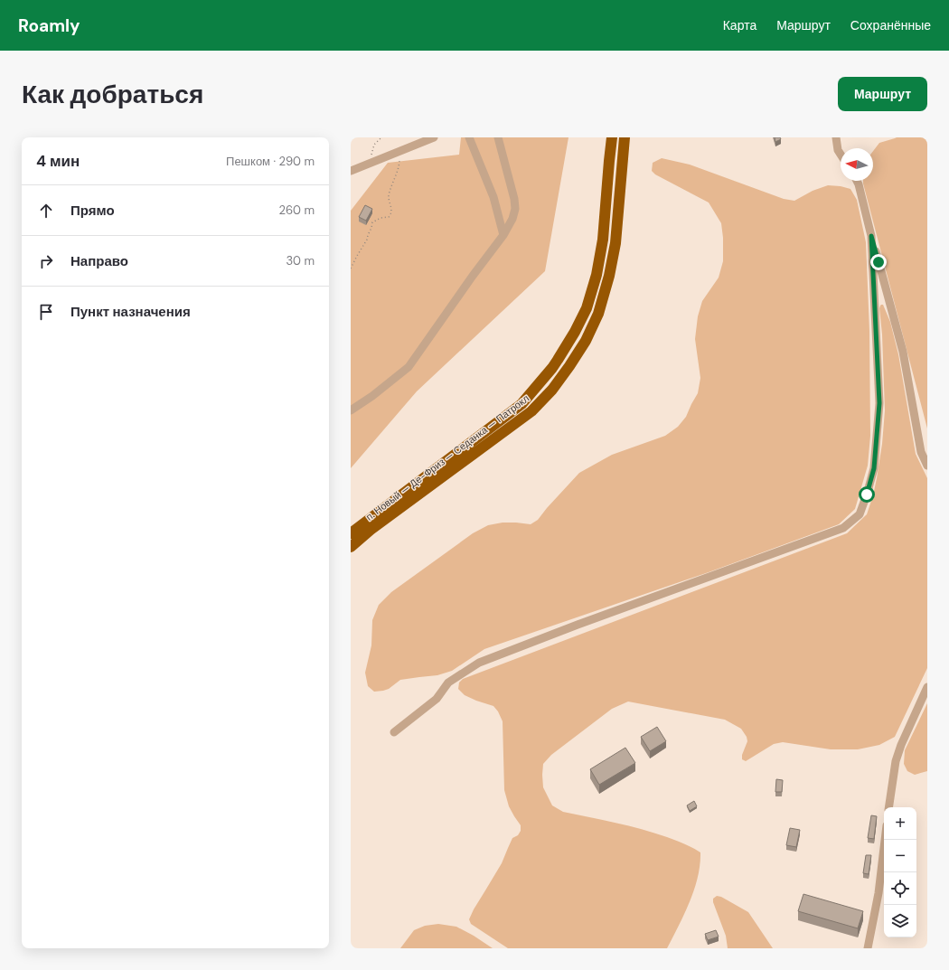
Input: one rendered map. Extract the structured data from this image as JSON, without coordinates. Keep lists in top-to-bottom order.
{
  "streets": {
    "highway": ["п. Новый — Де-Фриз — Седанка — Патрокл"]
  },
  "north": "left",
  "page": {
    "header": "Roamly",
    "nav": ["Карта", "Маршрут", "Сохранённые"],
    "buttons": "Маршрут",
    "title": "Как добраться",
    "heading": ["4 мин", "Пешком · 290 m"],
    "list": [
      ["Прямо", "260 m"],
      ["Направо", "30 m"],
      "Пункт назначения"
    ],
    "map_buttons": ["+", "−"]
  }
}
